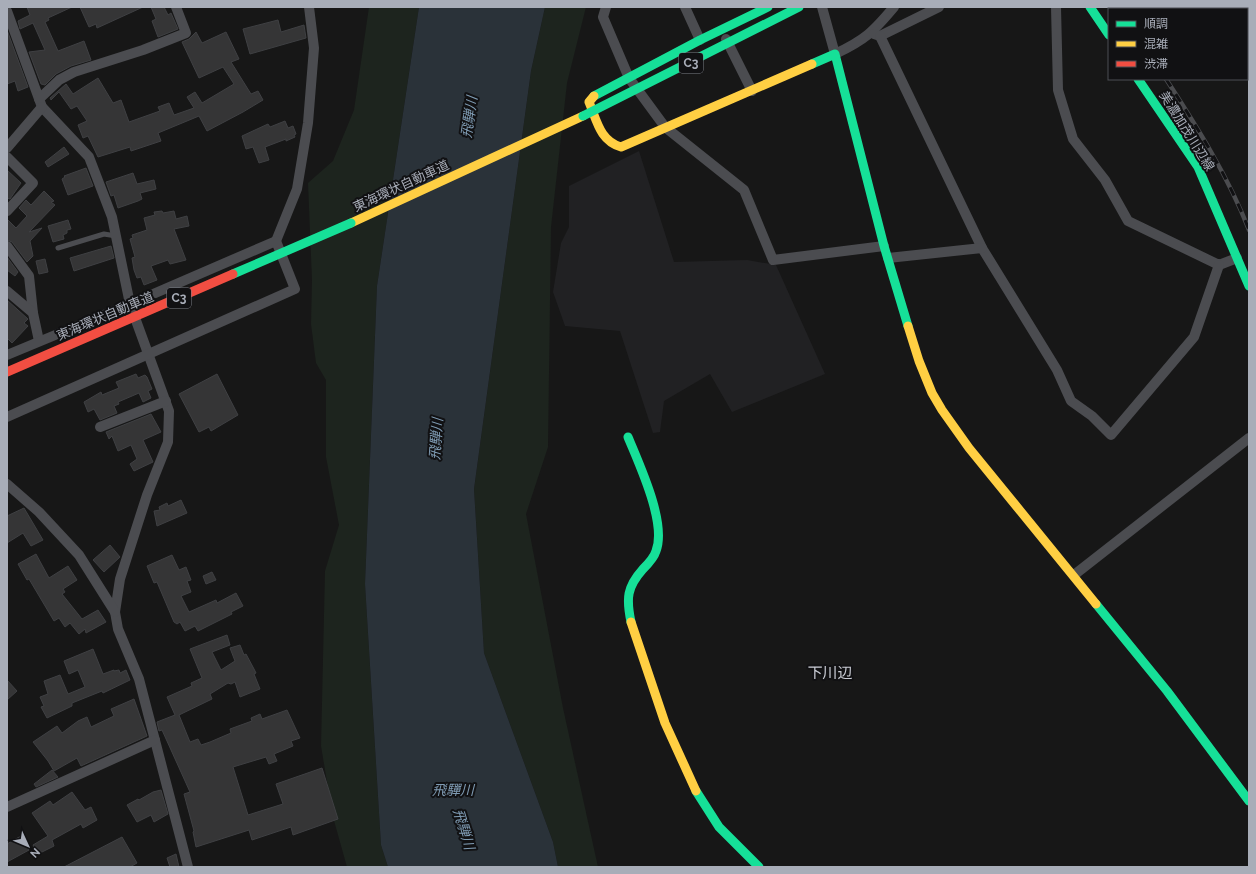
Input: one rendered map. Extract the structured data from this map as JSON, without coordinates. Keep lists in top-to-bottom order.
{
  "streets": {
    "main road": ["C3", "美濃加茂川辺線", "東海環状自動車道"]
  },
  "districts": ["下川辺"],
  "water": ["飛騨川", "飛驒川"],
  "legend": ["順調", "混雑", "渋滞"],
  "north": "bottom right"
}
